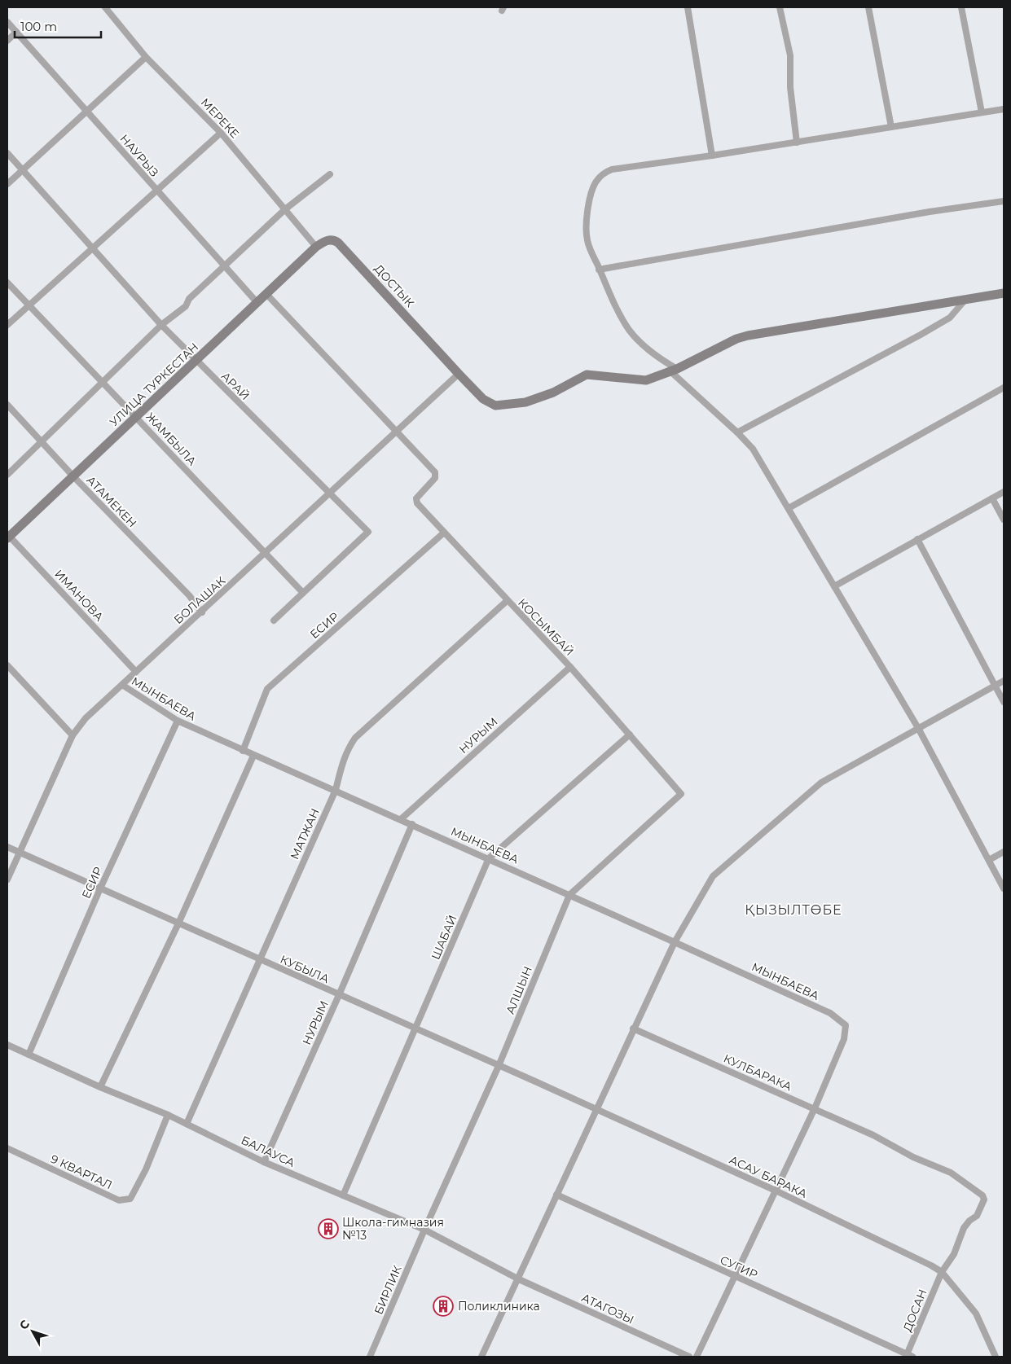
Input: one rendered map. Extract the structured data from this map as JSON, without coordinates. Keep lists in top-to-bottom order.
{
  "streets": {
    "street": [
      "МЕРЕКЕ",
      "НАУРЫЗ",
      "ДОСТЫК",
      "УЛИЦА ТУРКЕСТАН",
      "АРАЙ",
      "ЖАМБЫЛА",
      "АТАМЕКЕН",
      "ИМАНОВА",
      "БОЛАШАК",
      "ЕСИР",
      "КОСЫМБАЙ",
      "МЫНБАЕВА",
      "НУРЫМ",
      "МАТЖАН",
      "ШАБАЙ",
      "КУБЫЛА",
      "АЛШЫН",
      "КУЛБАРАКА",
      "БАЛАУСА",
      "9 КВАРТАЛ",
      "АСАУ БАРАКА",
      "СУГИР",
      "БИРЛИК",
      "АТАГОЗЫ",
      "ДОСАН"
    ]
  },
  "crossings": [
    ["МЕРЕКЕ", "ДОСТЫК"],
    ["МЕРЕКЕ", "УЛИЦА ТУРКЕСТАН"],
    ["НАУРЫЗ", "УЛИЦА ТУРКЕСТАН"],
    ["ДОСТЫК", "УЛИЦА ТУРКЕСТАН"],
    ["ДОСТЫК", "БОЛАШАК"],
    ["УЛИЦА ТУРКЕСТАН", "АРАЙ"],
    ["УЛИЦА ТУРКЕСТАН", "ЖАМБЫЛА"],
    ["УЛИЦА ТУРКЕСТАН", "АТАМЕКЕН"],
    ["УЛИЦА ТУРКЕСТАН", "ИМАНОВА"],
    ["АРАЙ", "ЖАМБЫЛА"],
    ["АРАЙ", "БОЛАШАК"],
    ["ЖАМБЫЛА", "БОЛАШАК"],
    ["АТАМЕКЕН", "БОЛАШАК"],
    ["ИМАНОВА", "БОЛАШАК"],
    ["БОЛАШАК", "КОСЫМБАЙ"],
    ["БОЛАШАК", "МЫНБАЕВА"],
    ["БОЛАШАК", "КУБЫЛА"],
    ["ЕСИР", "КОСЫМБАЙ"],
    ["ЕСИР", "МЫНБАЕВА"],
    ["ЕСИР", "КУБЫЛА"],
    ["ЕСИР", "БАЛАУСА"],
    ["КОСЫМБАЙ", "НУРЫМ"],
    ["КОСЫМБАЙ", "МАТЖАН"],
    ["КОСЫМБАЙ", "ШАБАЙ"],
    ["КОСЫМБАЙ", "АЛШЫН"],
    ["МЫНБАЕВА", "НУРЫМ"],
    ["МЫНБАЕВА", "МАТЖАН"],
    ["МЫНБАЕВА", "ШАБАЙ"],
    ["МЫНБАЕВА", "АЛШЫН"],
    ["МЫНБАЕВА", "КУЛБАРАКА"],
    ["НУРЫМ", "КУБЫЛА"],
    ["НУРЫМ", "БАЛАУСА"],
    ["МАТЖАН", "КУБЫЛА"],
    ["МАТЖАН", "БАЛАУСА"],
    ["ШАБАЙ", "КУБЫЛА"],
    ["ШАБАЙ", "БАЛАУСА"],
    ["КУБЫЛА", "АЛШЫН"],
    ["КУБЫЛА", "АСАУ БАРАКА"],
    ["АЛШЫН", "БАЛАУСА"],
    ["АЛШЫН", "БИРЛИК"],
    ["КУЛБАРАКА", "ДОСАН"],
    ["БАЛАУСА", "9 КВАРТАЛ"],
    ["БАЛАУСА", "БИРЛИК"],
    ["БАЛАУСА", "АТАГОЗЫ"],
    ["АСАУ БАРАКА", "ДОСАН"],
    ["СУГИР", "ДОСАН"]
  ],
  "districts": ["ҚЫЗЫЛТӨБЕ"],
  "places": {
    "building": ["Школа-гимназия №13", "Поликлиника"]
  },
  "scale_bar": "100 m",
  "north": "top left"
}
